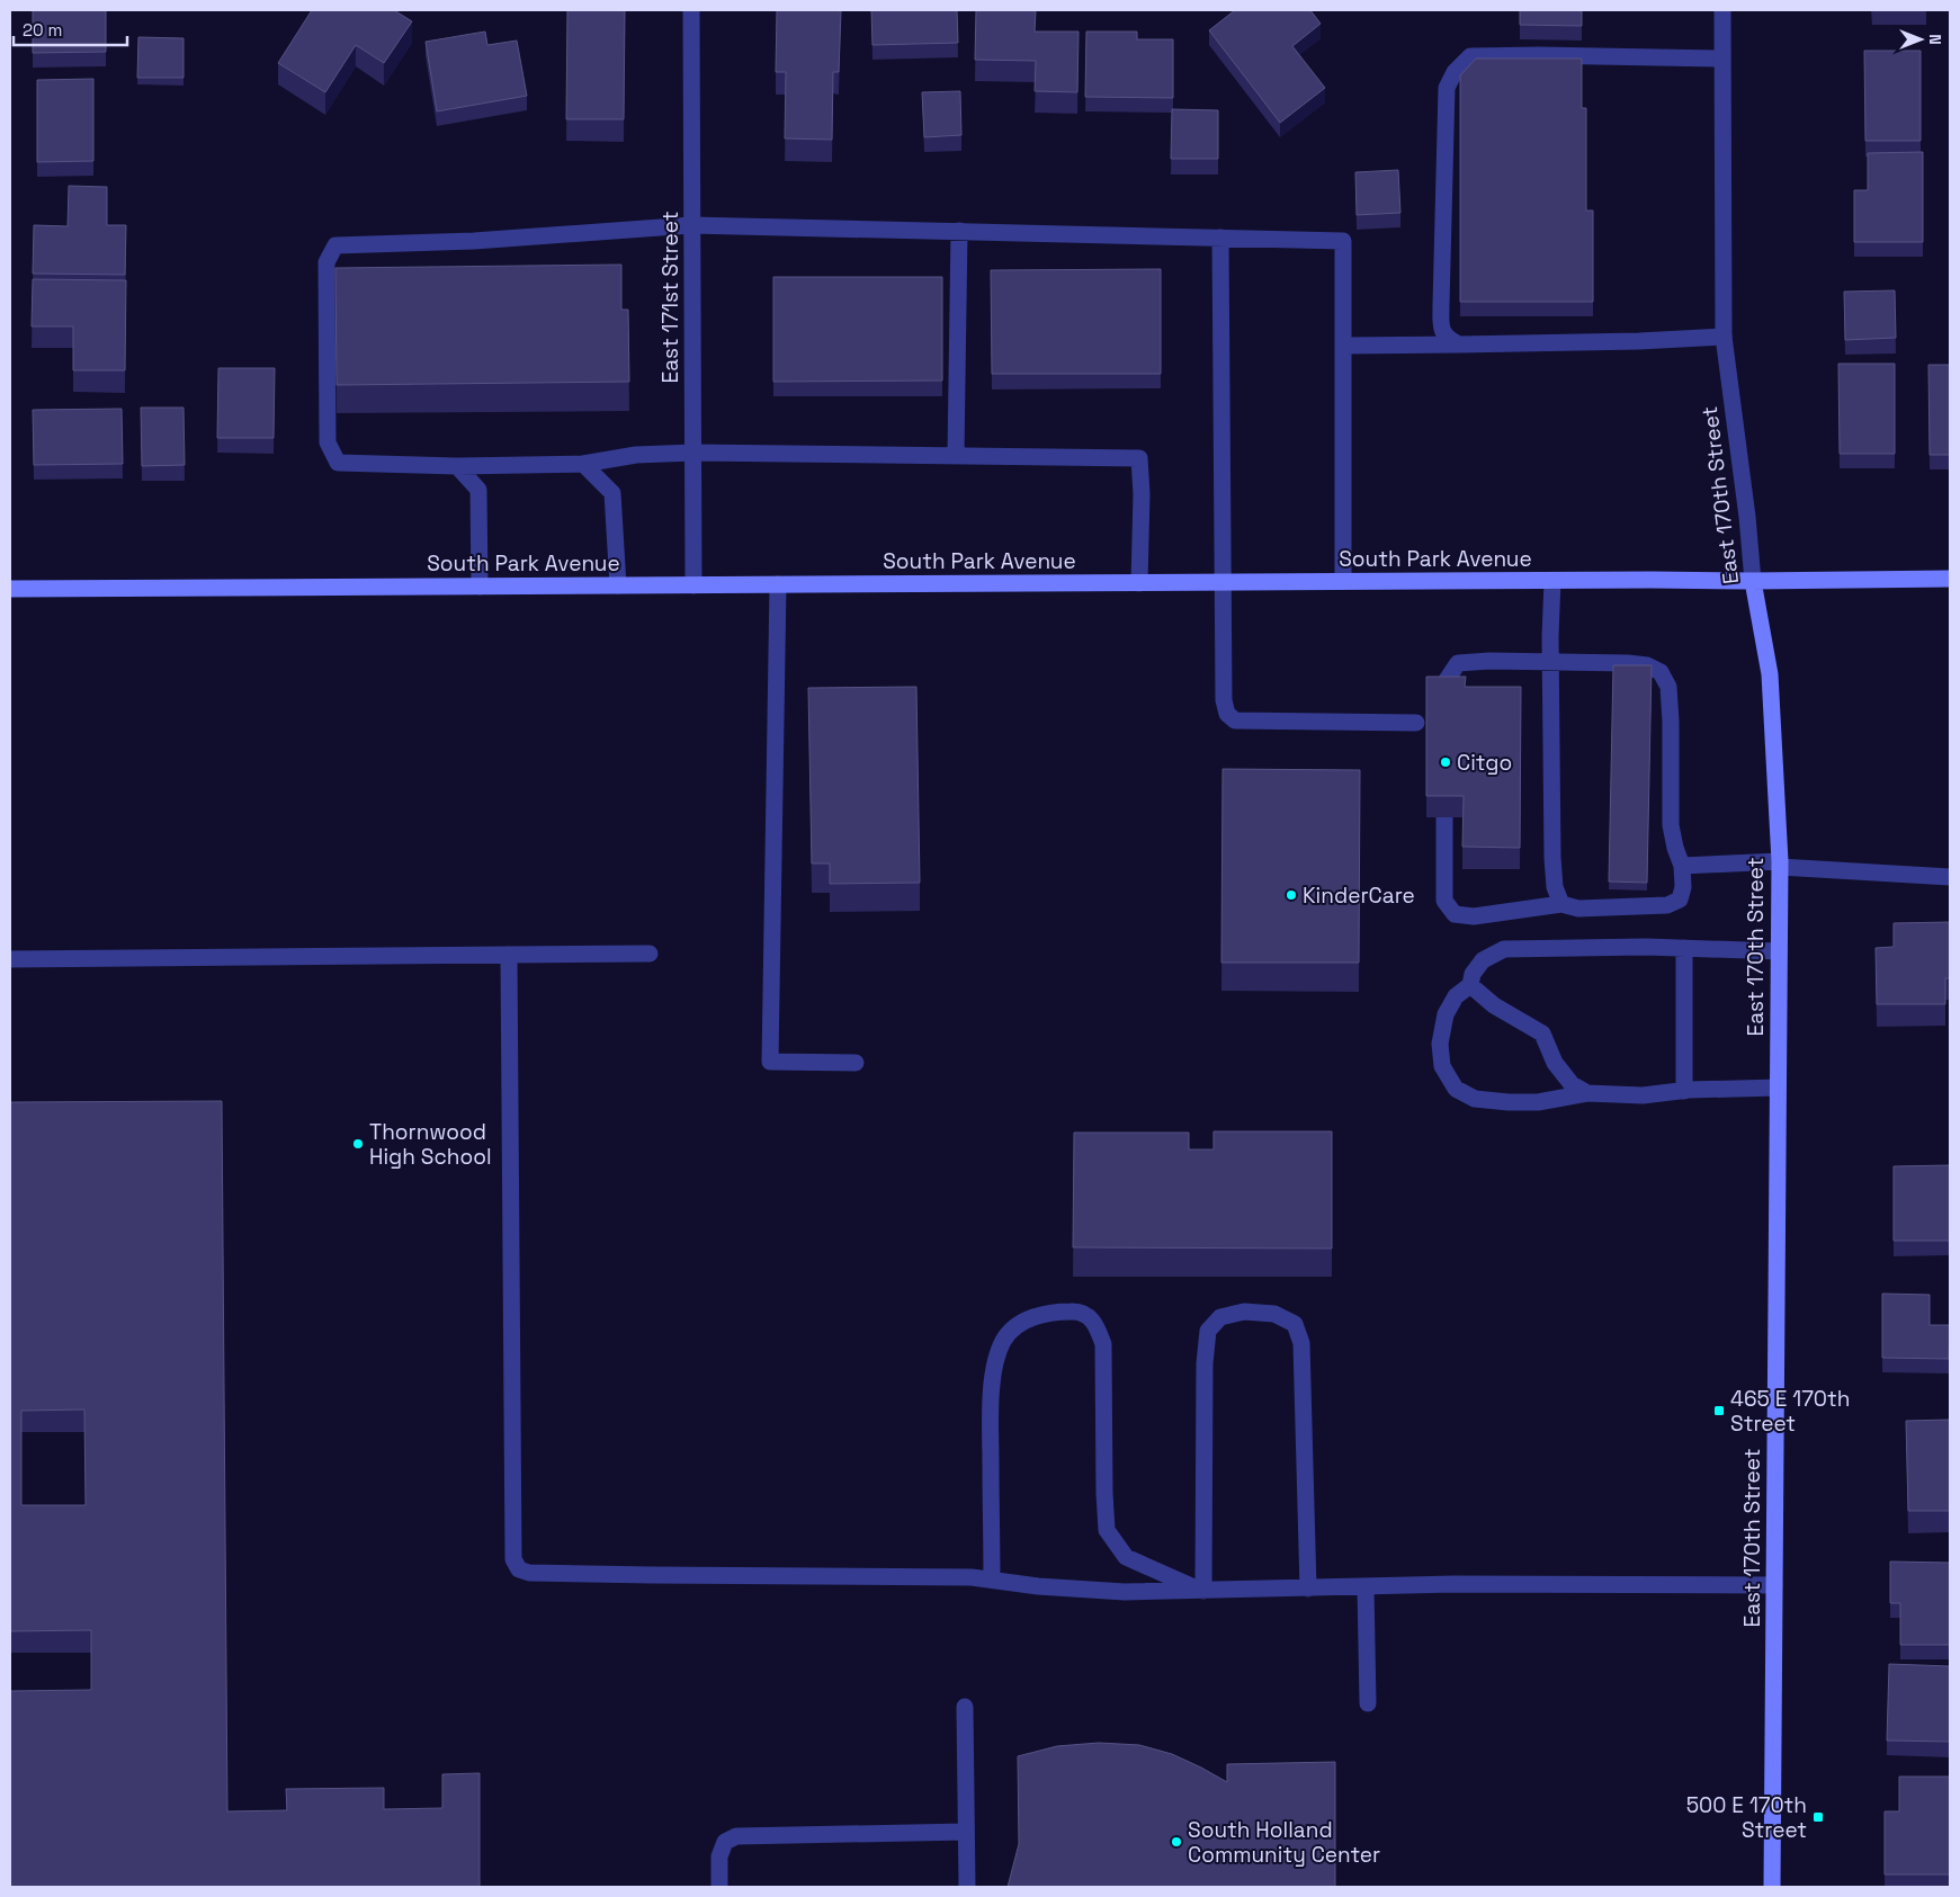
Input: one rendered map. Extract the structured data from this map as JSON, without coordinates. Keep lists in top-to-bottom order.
{
  "streets": {
    "street": ["East 171st Street", "East 170th Street", "South Park Avenue"]
  },
  "crossings": [
    ["East 171st Street", "South Park Avenue"],
    ["East 170th Street", "South Park Avenue"]
  ],
  "places": {
    "other": [
      "Citgo",
      "KinderCare",
      "Thornwood High School",
      "South Holland Community Center"
    ],
    "transit": ["465 E 170th Street", "500 E 170th Street"]
  },
  "scale_bar": "20 m",
  "north": "right"
}
